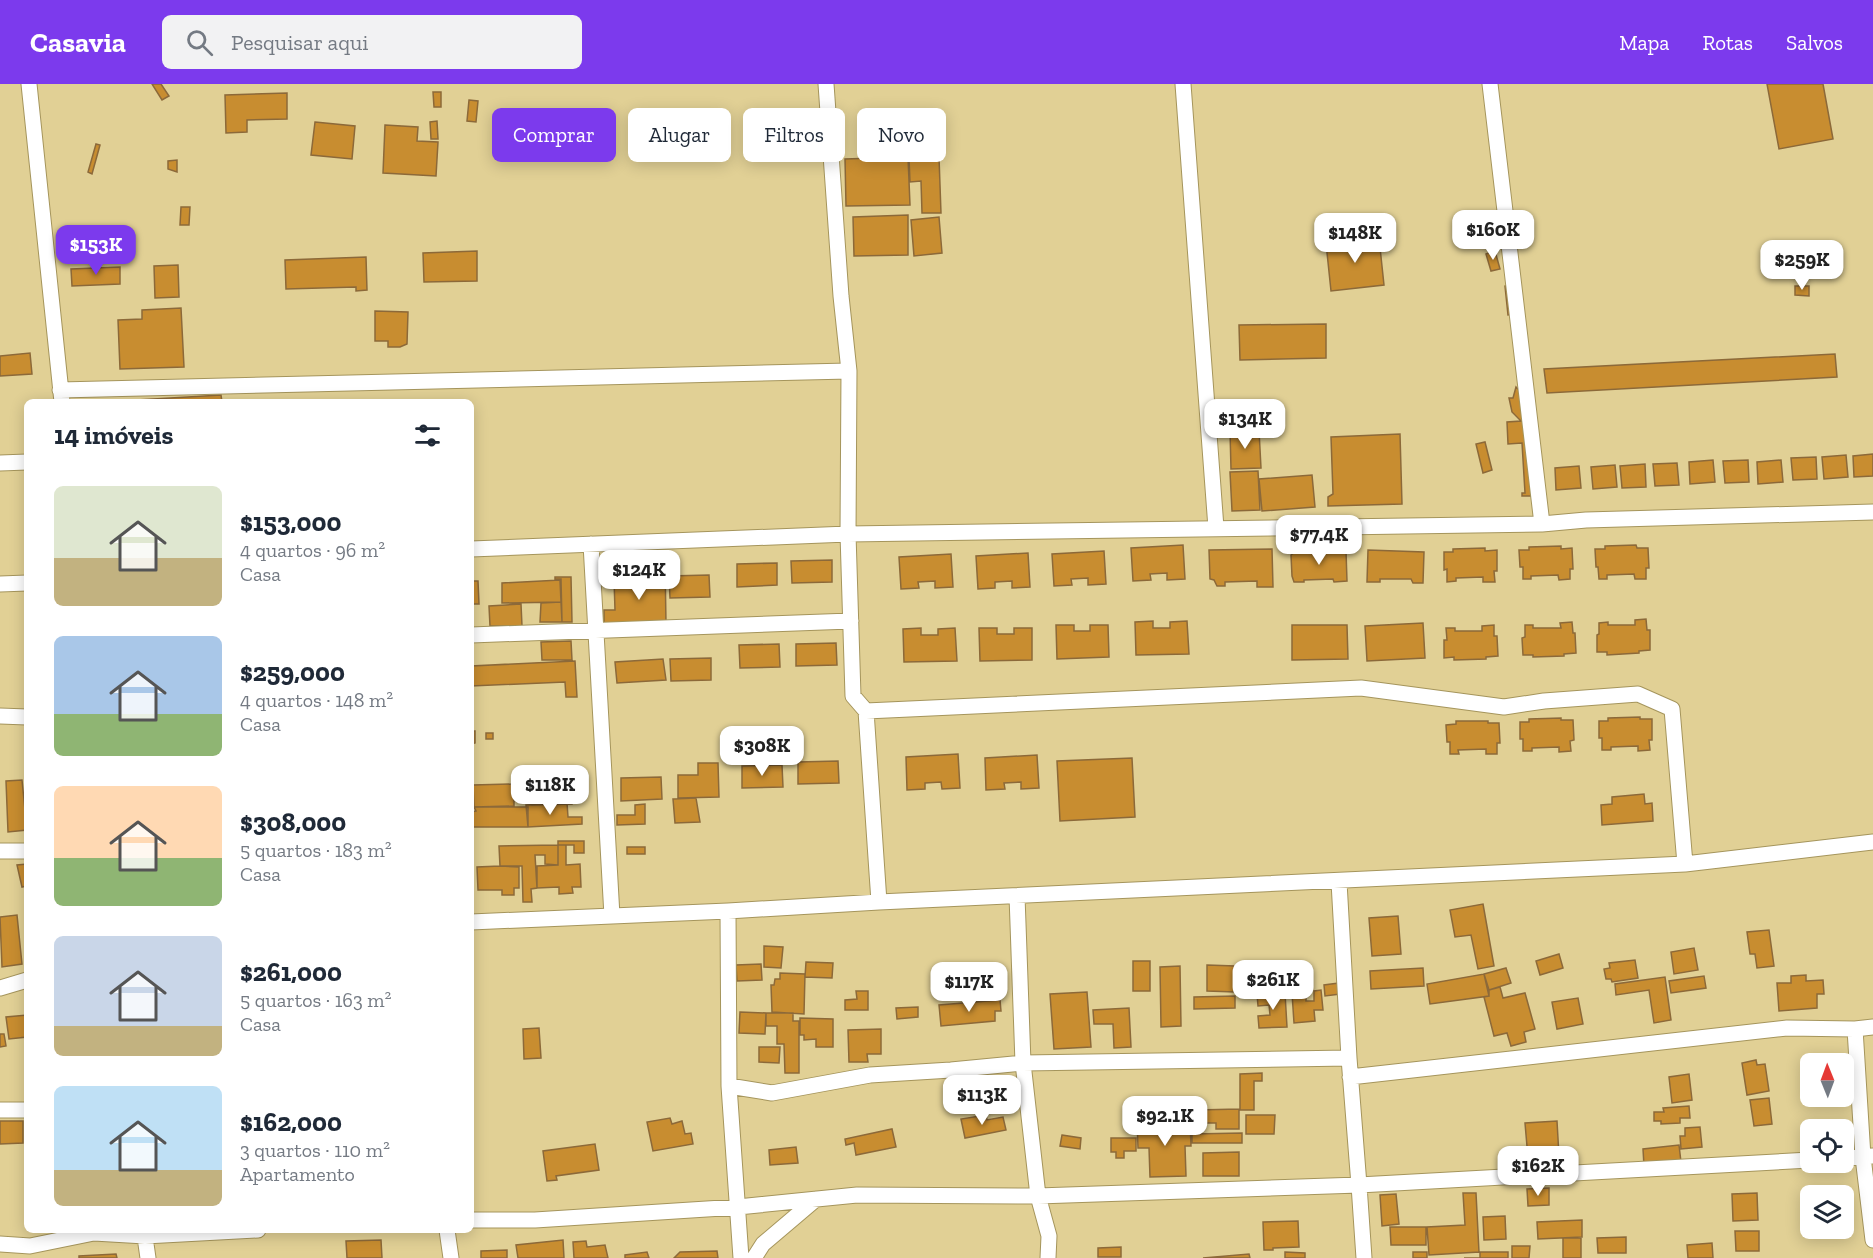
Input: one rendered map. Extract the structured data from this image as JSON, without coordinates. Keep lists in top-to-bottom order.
{
  "north": "top",
  "page": {
    "header": "Casavia",
    "search": "Pesquisar aqui",
    "nav": ["Mapa", "Rotas", "Salvos"],
    "chip": [
      "Comprar",
      "Alugar",
      "Filtros",
      "Novo"
    ],
    "price": [
      "$160K",
      "$148K",
      "$153K",
      "$259K",
      "$134K",
      "$77.4K",
      "$124K",
      "$308K",
      "$118K",
      "$261K",
      "$117K",
      "$113K",
      "$92.1K",
      "$162K"
    ],
    "heading": "14 imóveis",
    "list": [
      {
        "name": "$153,000",
        "note": "4 quartos · 96 m² · Casa"
      },
      {
        "name": "$259,000",
        "note": "4 quartos · 148 m² · Casa"
      },
      {
        "name": "$308,000",
        "note": "5 quartos · 183 m² · Casa"
      },
      {
        "name": "$261,000",
        "note": "5 quartos · 163 m² · Casa"
      },
      {
        "name": "$162,000",
        "note": "3 quartos · 110 m² · Apartamento"
      }
    ]
  }
}
